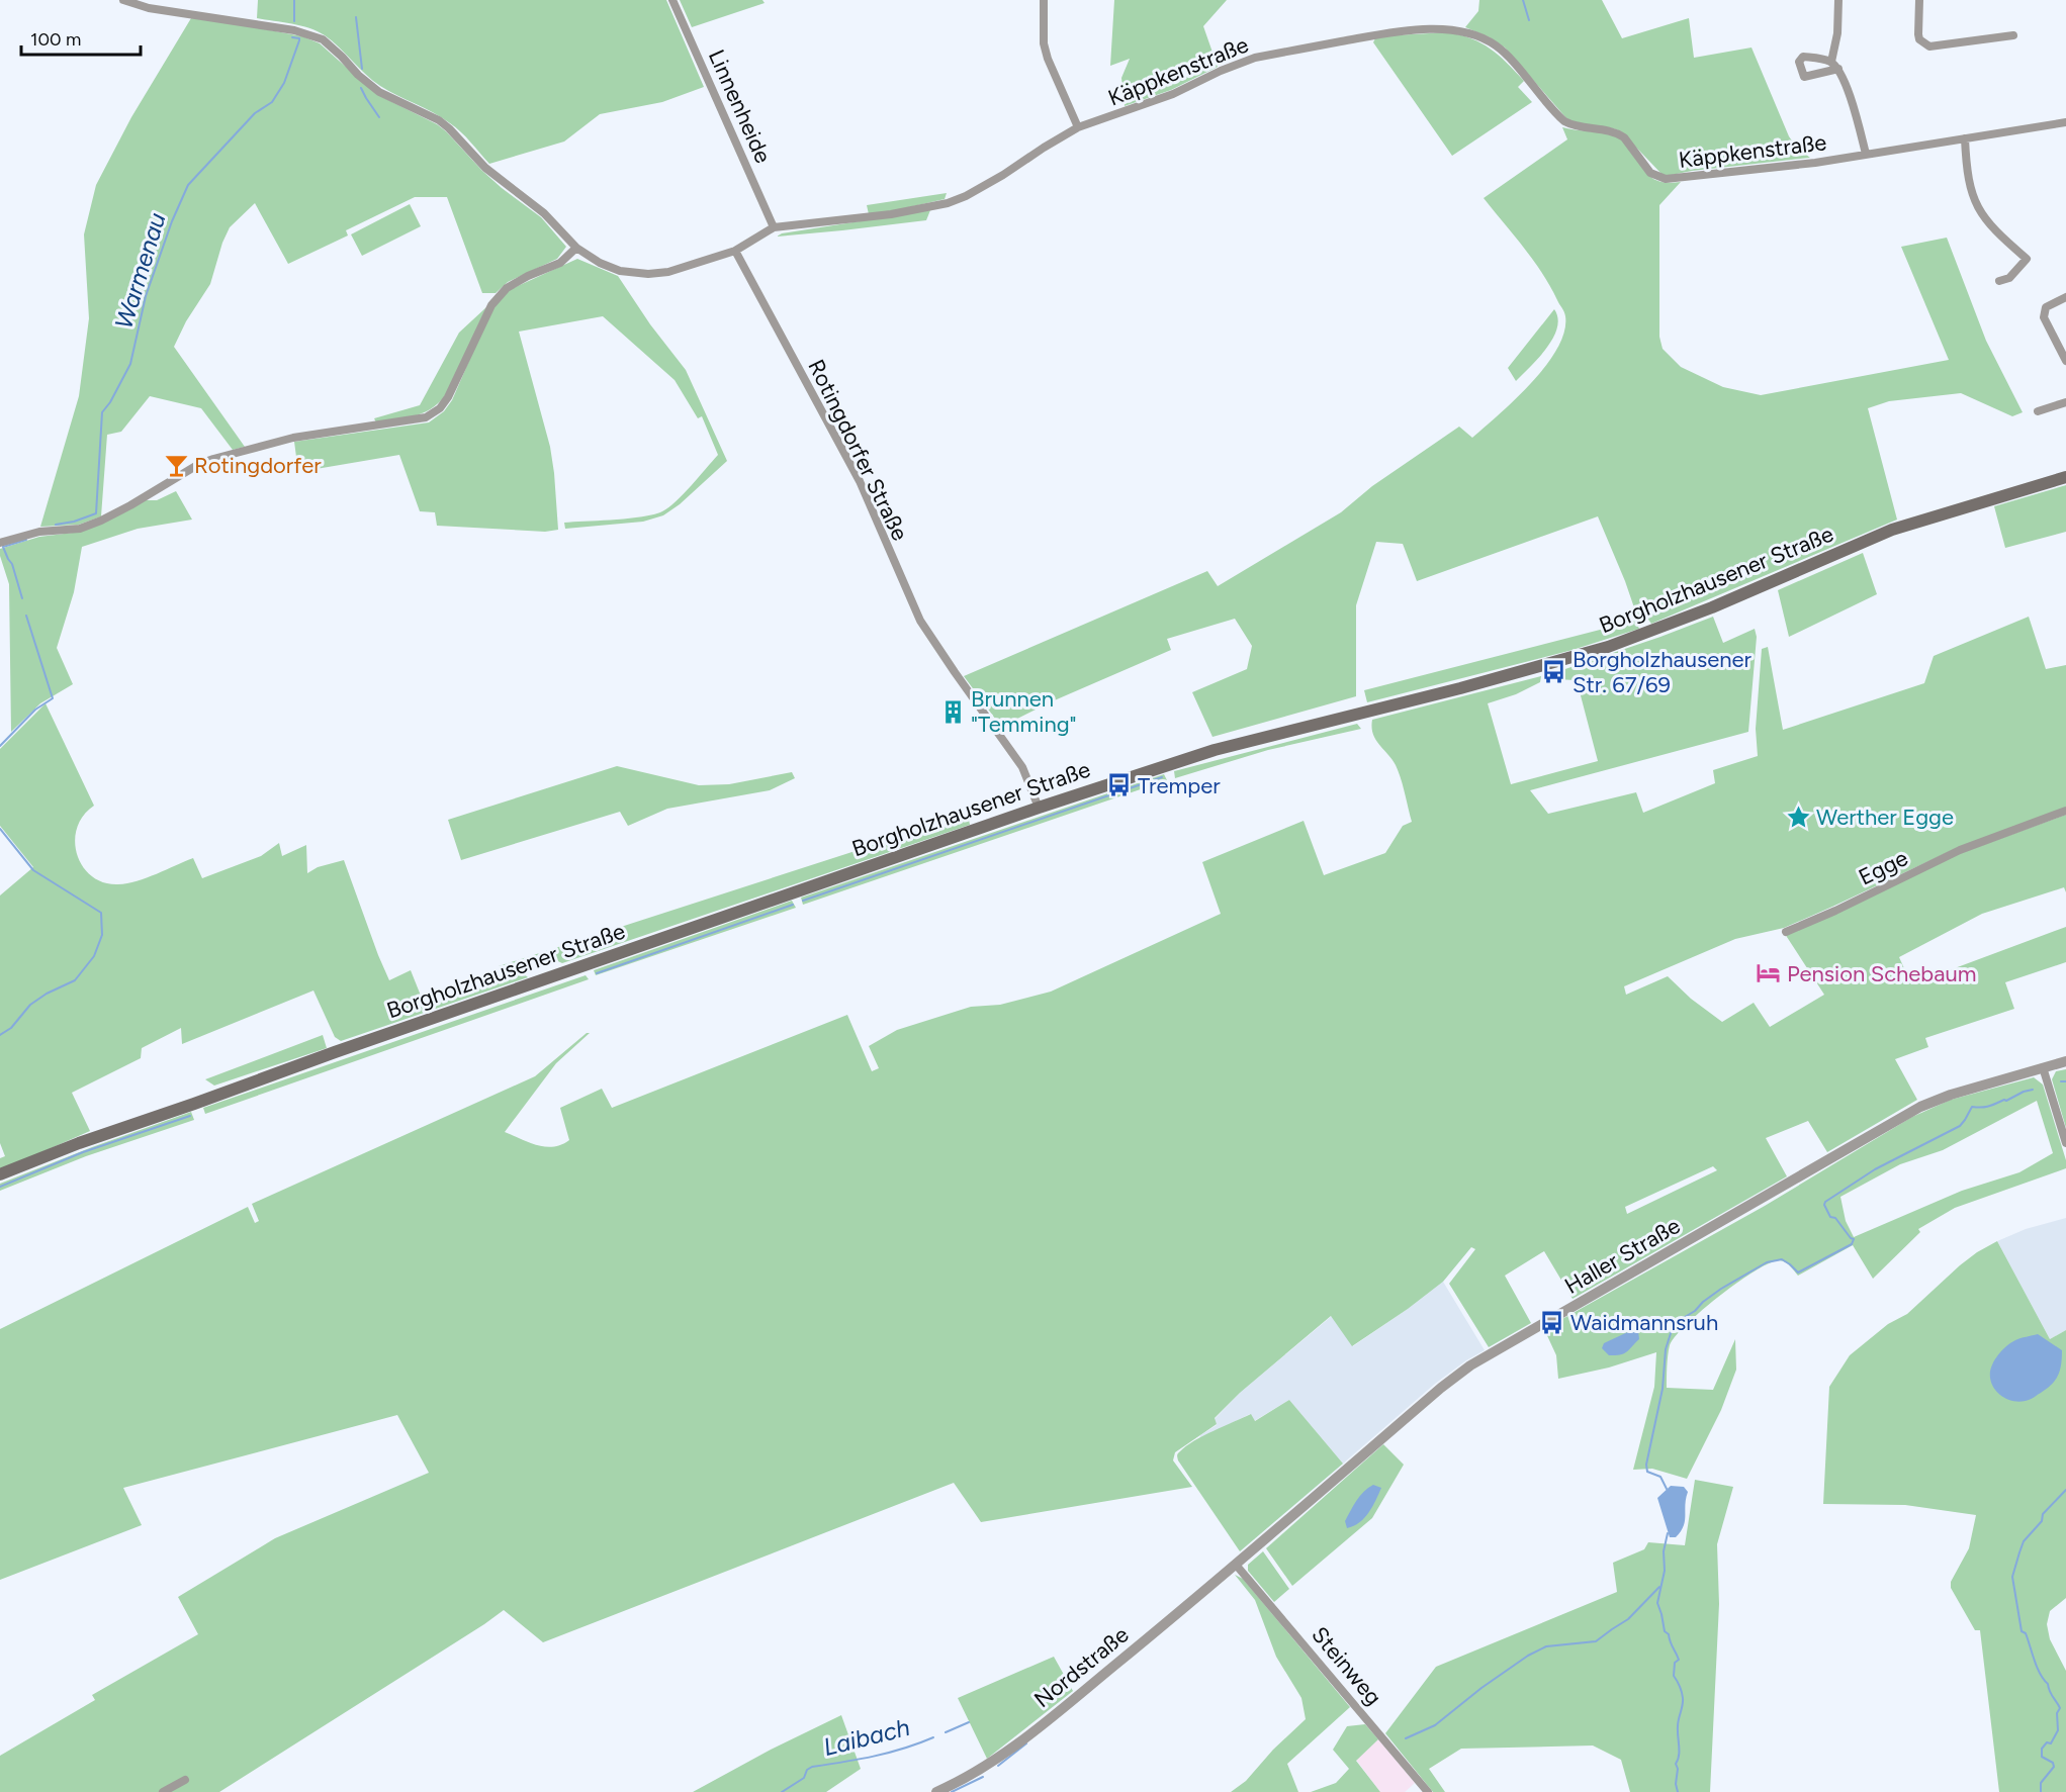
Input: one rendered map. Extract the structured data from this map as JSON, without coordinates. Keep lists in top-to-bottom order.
{
  "streets": {
    "main road": ["Borgholzhausener Straße"],
    "street": [
      "Käppkenstraße",
      "Linnenheide",
      "Rotingdorfer Straße",
      "Egge",
      "Haller Straße",
      "Steinweg",
      "Nordstraße"
    ]
  },
  "crossings": [
    ["Käppkenstraße", "Linnenheide"],
    ["Käppkenstraße", "Rotingdorfer Straße"],
    ["Rotingdorfer Straße", "Borgholzhausener Straße"],
    ["Haller Straße", "Steinweg"],
    ["Haller Straße", "Nordstraße"],
    ["Steinweg", "Nordstraße"]
  ],
  "water": ["Warmenau", "Laibach"],
  "places": {
    "bar": ["Rotingdorfer"],
    "bus stop": ["Borgholzhausener Str. 67/69", "Tremper", "Waidmannsruh"],
    "building": ["Brunnen \"Temming\""],
    "place": ["Werther Egge"],
    "hotel": ["Pension Schebaum"]
  },
  "scale_bar": "100 m"
}
